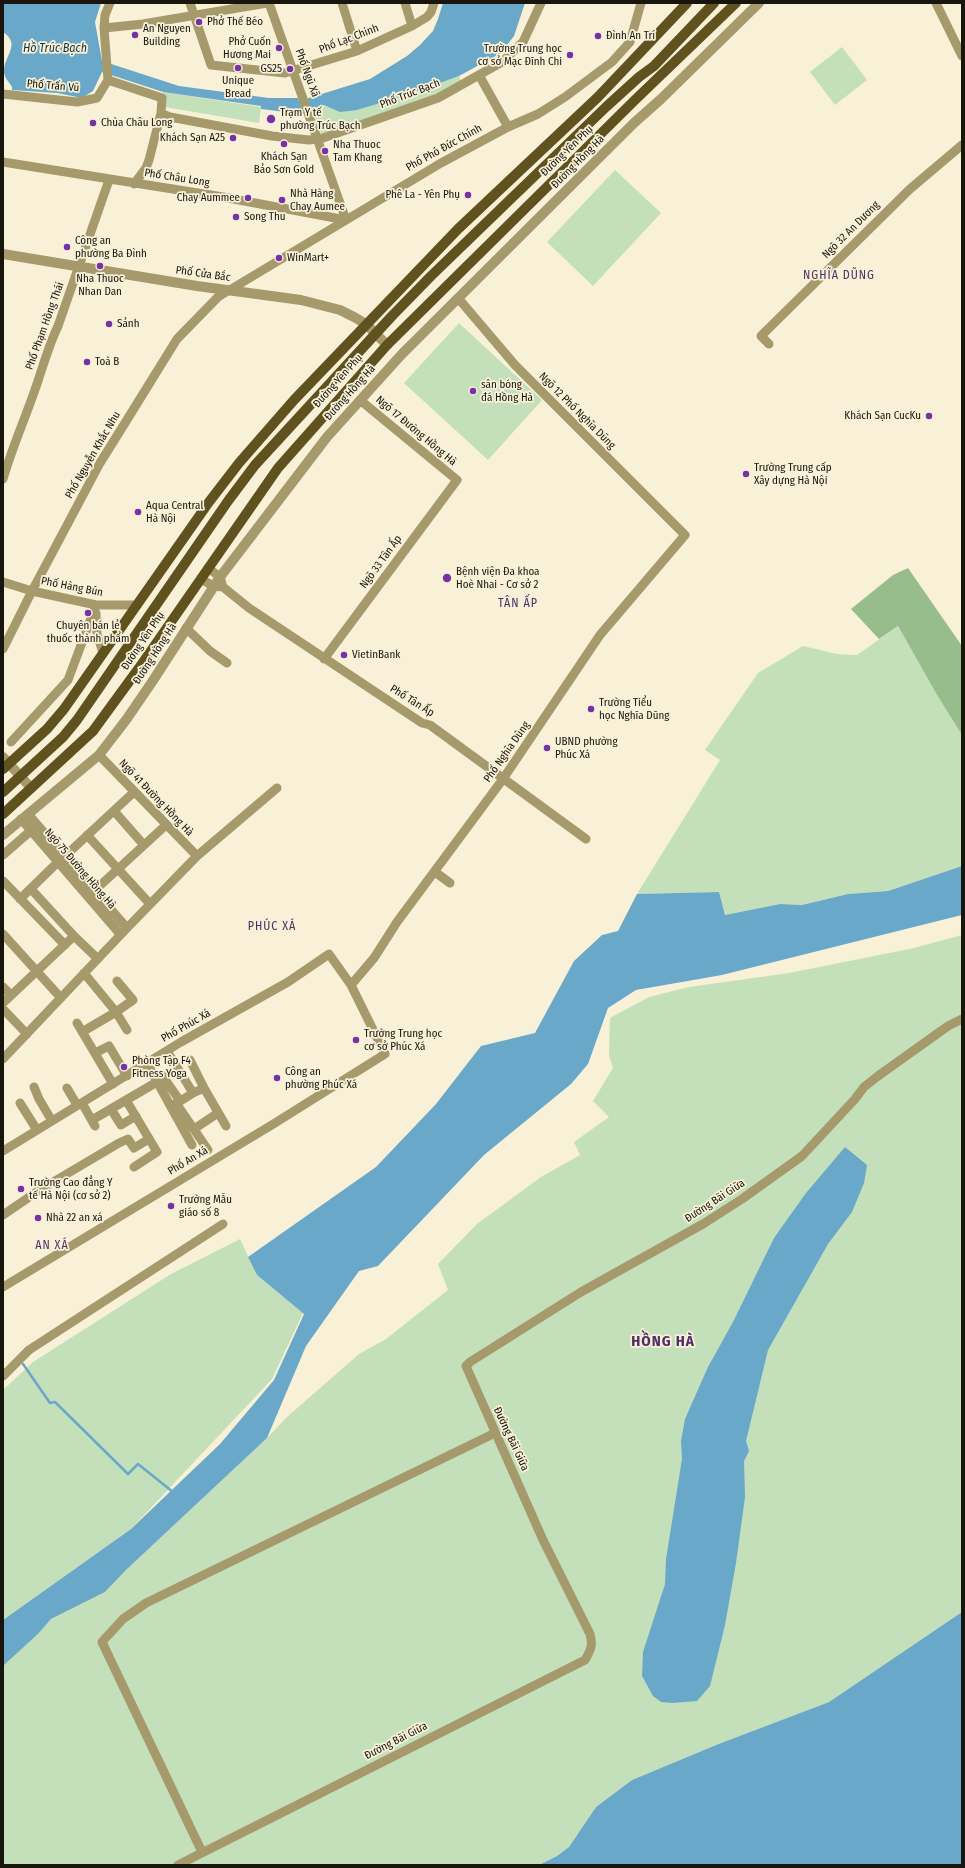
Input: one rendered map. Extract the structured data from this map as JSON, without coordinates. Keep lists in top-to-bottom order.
{
  "streets": {
    "main road": ["Đường Yên Phụ"],
    "street": [
      "Phố Lạc Chinh",
      "Phố Ngũ Xã",
      "Phố Trấn Vũ",
      "Phố Trúc Bạch",
      "Phố Phó Đức Chính",
      "Đường Hồng Hà",
      "Phố Châu Long",
      "Ngõ 32 An Dương",
      "Phố Cửa Bắc",
      "Phố Phạm Hồng Thái",
      "Ngõ 12 Phố Nghĩa Dũng",
      "Ngõ 17 Đường Hồng Hà",
      "Phố Nguyễn Khắc Nhu",
      "Ngõ 33 Tân Ấp",
      "Phố Hàng Bún",
      "Phố Tân Ấp",
      "Phố Nghĩa Dũng",
      "Ngõ 41 Đường Hồng Hà",
      "Ngõ 75 Đường Hồng Hà",
      "Phố Phúc Xá",
      "Phố An Xá",
      "Đường Bãi Giữa"
    ]
  },
  "crossings": [
    ["Phố Lạc Chinh", "Phố Ngũ Xã"],
    ["Phố Ngũ Xã", "Phố Trúc Bạch"],
    ["Phố Ngũ Xã", "Phố Phó Đức Chính"],
    ["Phố Ngũ Xã", "Phố Châu Long"],
    ["Phố Phó Đức Chính", "Phố Châu Long"],
    ["Phố Phó Đức Chính", "Phố Cửa Bắc"],
    ["Phố Phó Đức Chính", "Phố Nguyễn Khắc Nhu"],
    ["Đường Yên Phụ", "Phố Cửa Bắc"],
    ["Đường Yên Phụ", "Phố Hàng Bún"],
    ["Đường Yên Phụ", "Phố Tân Ấp"],
    ["Đường Hồng Hà", "Ngõ 12 Phố Nghĩa Dũng"],
    ["Đường Hồng Hà", "Ngõ 17 Đường Hồng Hà"],
    ["Đường Hồng Hà", "Phố Tân Ấp"],
    ["Đường Hồng Hà", "Ngõ 41 Đường Hồng Hà"],
    ["Đường Hồng Hà", "Ngõ 75 Đường Hồng Hà"],
    ["Phố Châu Long", "Phố Phạm Hồng Thái"],
    ["Phố Cửa Bắc", "Phố Phạm Hồng Thái"],
    ["Phố Cửa Bắc", "Phố Nguyễn Khắc Nhu"],
    ["Ngõ 12 Phố Nghĩa Dũng", "Phố Nghĩa Dũng"],
    ["Ngõ 17 Đường Hồng Hà", "Ngõ 33 Tân Ấp"],
    ["Phố Nguyễn Khắc Nhu", "Phố Hàng Bún"],
    ["Ngõ 33 Tân Ấp", "Phố Tân Ấp"],
    ["Phố Tân Ấp", "Phố Nghĩa Dũng"],
    ["Phố Nghĩa Dũng", "Phố Phúc Xá"],
    ["Phố Nghĩa Dũng", "Phố An Xá"],
    ["Phố Phúc Xá", "Phố An Xá"]
  ],
  "districts": [
    "NGHĨA DŨNG",
    "TÂN ẤP",
    "PHÚC XÁ",
    "AN XÁ",
    "HỒNG HÀ"
  ],
  "water": ["Hồ Trúc Bạch"],
  "places": [
    "Phở Thế Béo",
    "An Nguyen Building",
    "Đình An Trí",
    "Phở Cuốn Hương Mai",
    "Trường Trung học cơ sở Mạc Đĩnh Chi",
    "Unique Bread",
    "GS25",
    "Trạm Y tế phường Trúc Bạch",
    "Chùa Châu Long",
    "Khách Sạn A25",
    "Khách Sạn Bảo Sơn Gold",
    "Nha Thuoc Tam Khang",
    "Phê La - Yên Phụ",
    "Chay Aummee",
    "Nhà Hàng Chay Aumee",
    "Song Thu",
    "Công an phường Ba Đình",
    "WinMart+",
    "Nha Thuoc Nhan Dan",
    "Sảnh",
    "Toà B",
    "sân bóng đá Hồng Hà",
    "Khách Sạn CucKu",
    "Trường Trung cấp Xây dựng Hà Nội",
    "Aqua Central Hà Nội",
    "Bệnh viện Đa khoa Hoè Nhai - Cơ sở 2",
    "Chuyên bán lẻ thuốc thành phẩm",
    "VietinBank",
    "Trường Tiểu học Nghĩa Dũng",
    "UBND phường Phúc Xá",
    "Trường Trung học cơ sở Phúc Xá",
    "Phòng Tập F4 Fitness Yoga",
    "Công an phường Phúc Xá",
    "Trường Cao đẳng Y tế Hà Nội (cơ sở 2)",
    "Trường Mẫu giáo số 8",
    "Nhà 22 an xá"
  ]
}
